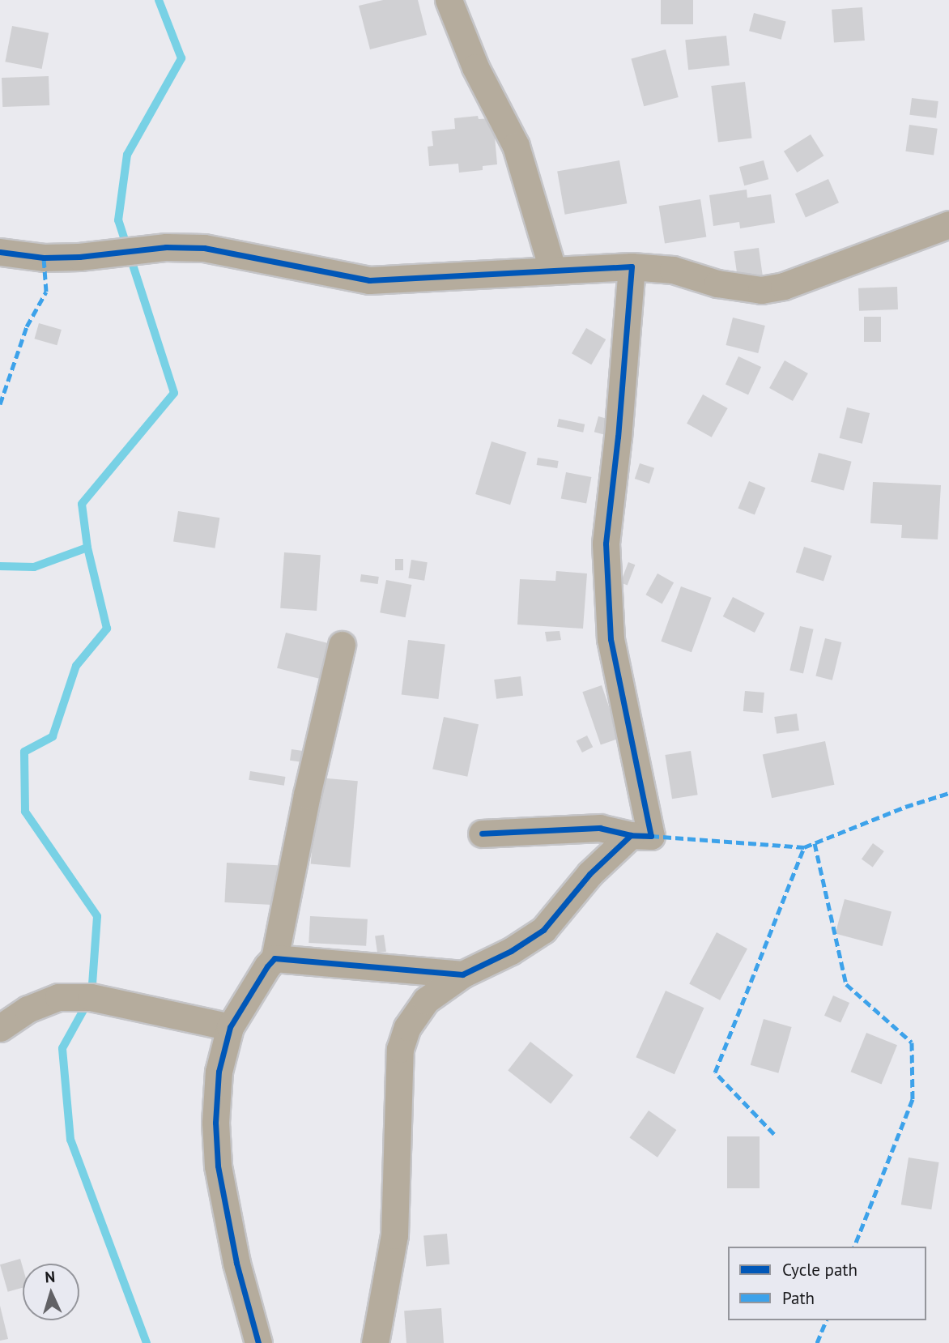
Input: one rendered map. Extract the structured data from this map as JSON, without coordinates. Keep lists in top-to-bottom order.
{
  "legend": ["Cycle path", "Path"],
  "north": "top"
}
